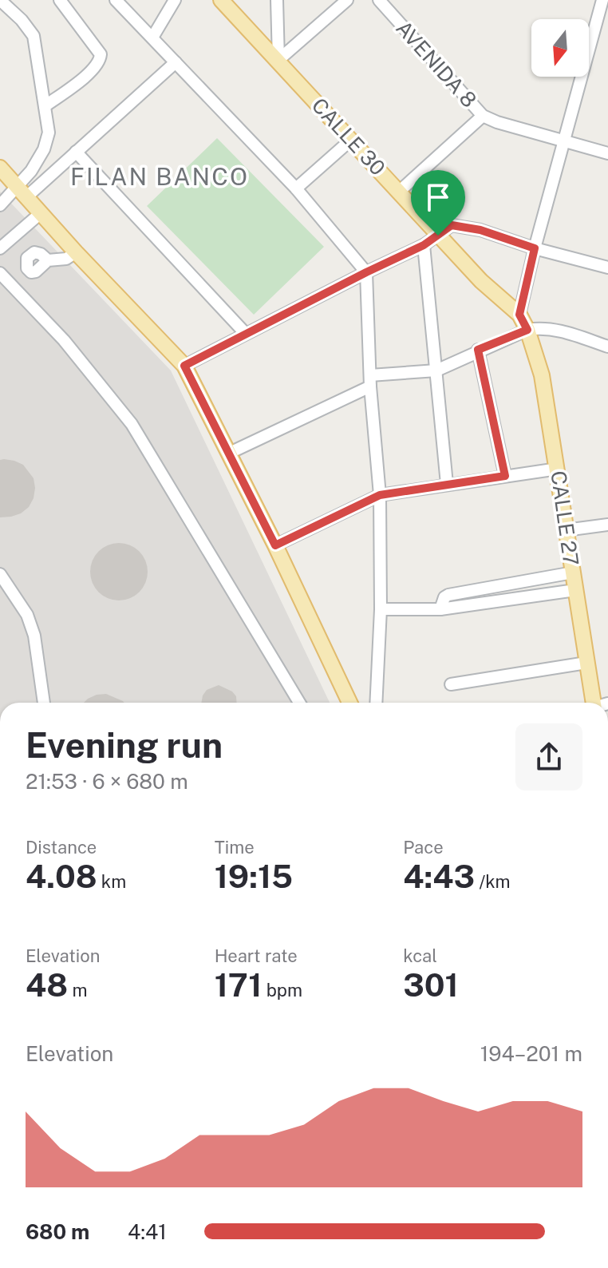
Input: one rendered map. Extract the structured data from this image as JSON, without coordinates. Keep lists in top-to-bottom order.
{
  "streets": {
    "main road": ["CALLE 30", "CALLE 27"],
    "street": ["AVENIDA 8"]
  },
  "crossings": [
    ["CALLE 30", "CALLE 27"]
  ],
  "districts": ["FILAN BANCO"],
  "north": "bottom",
  "page": {
    "heading": ["Evening run", "21:53 · 6 × 680 m"],
    "stats": [
      ["Distance", "4.08 km"],
      ["Time", "19:15"],
      ["Pace", "4:43 /km"],
      ["Elevation", "48 m"],
      ["Heart rate", "171 bpm"],
      ["kcal", "301"]
    ],
    "chart": ["Elevation", "194–201 m"],
    "list": [
      {
        "name": "680 m",
        "note": "4:41"
      }
    ]
  }
}
